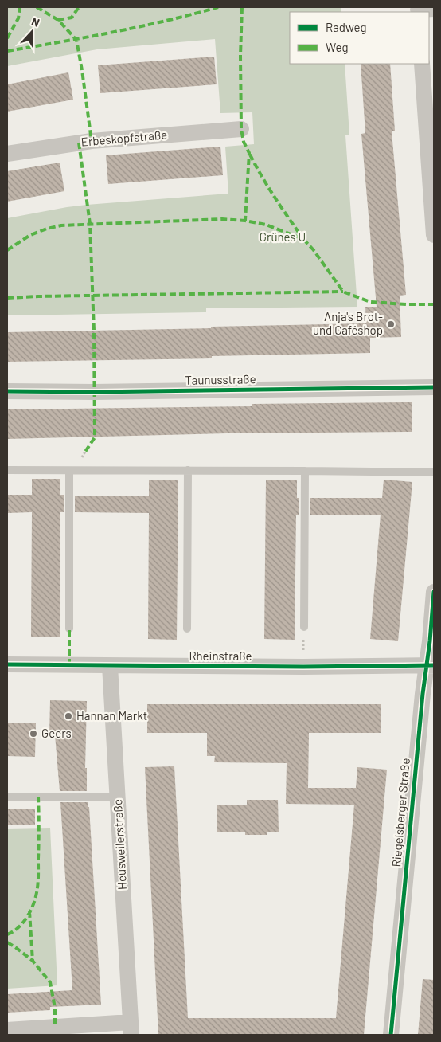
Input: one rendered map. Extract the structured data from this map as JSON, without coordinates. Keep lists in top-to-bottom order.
{
  "streets": {
    "street": [
      "Erbeskopfstraße",
      "Taunusstraße",
      "Rheinstraße",
      "Riegelsberger Straße",
      "Heusweilerstraße"
    ]
  },
  "crossings": [
    ["Rheinstraße", "Riegelsberger Straße"],
    ["Rheinstraße", "Heusweilerstraße"]
  ],
  "parks": ["Grünes U"],
  "places": ["Anja's Brot- und Caféshop", "Hannan Markt", "Geers"],
  "legend": ["Radweg", "Weg"],
  "north": "top"
}
